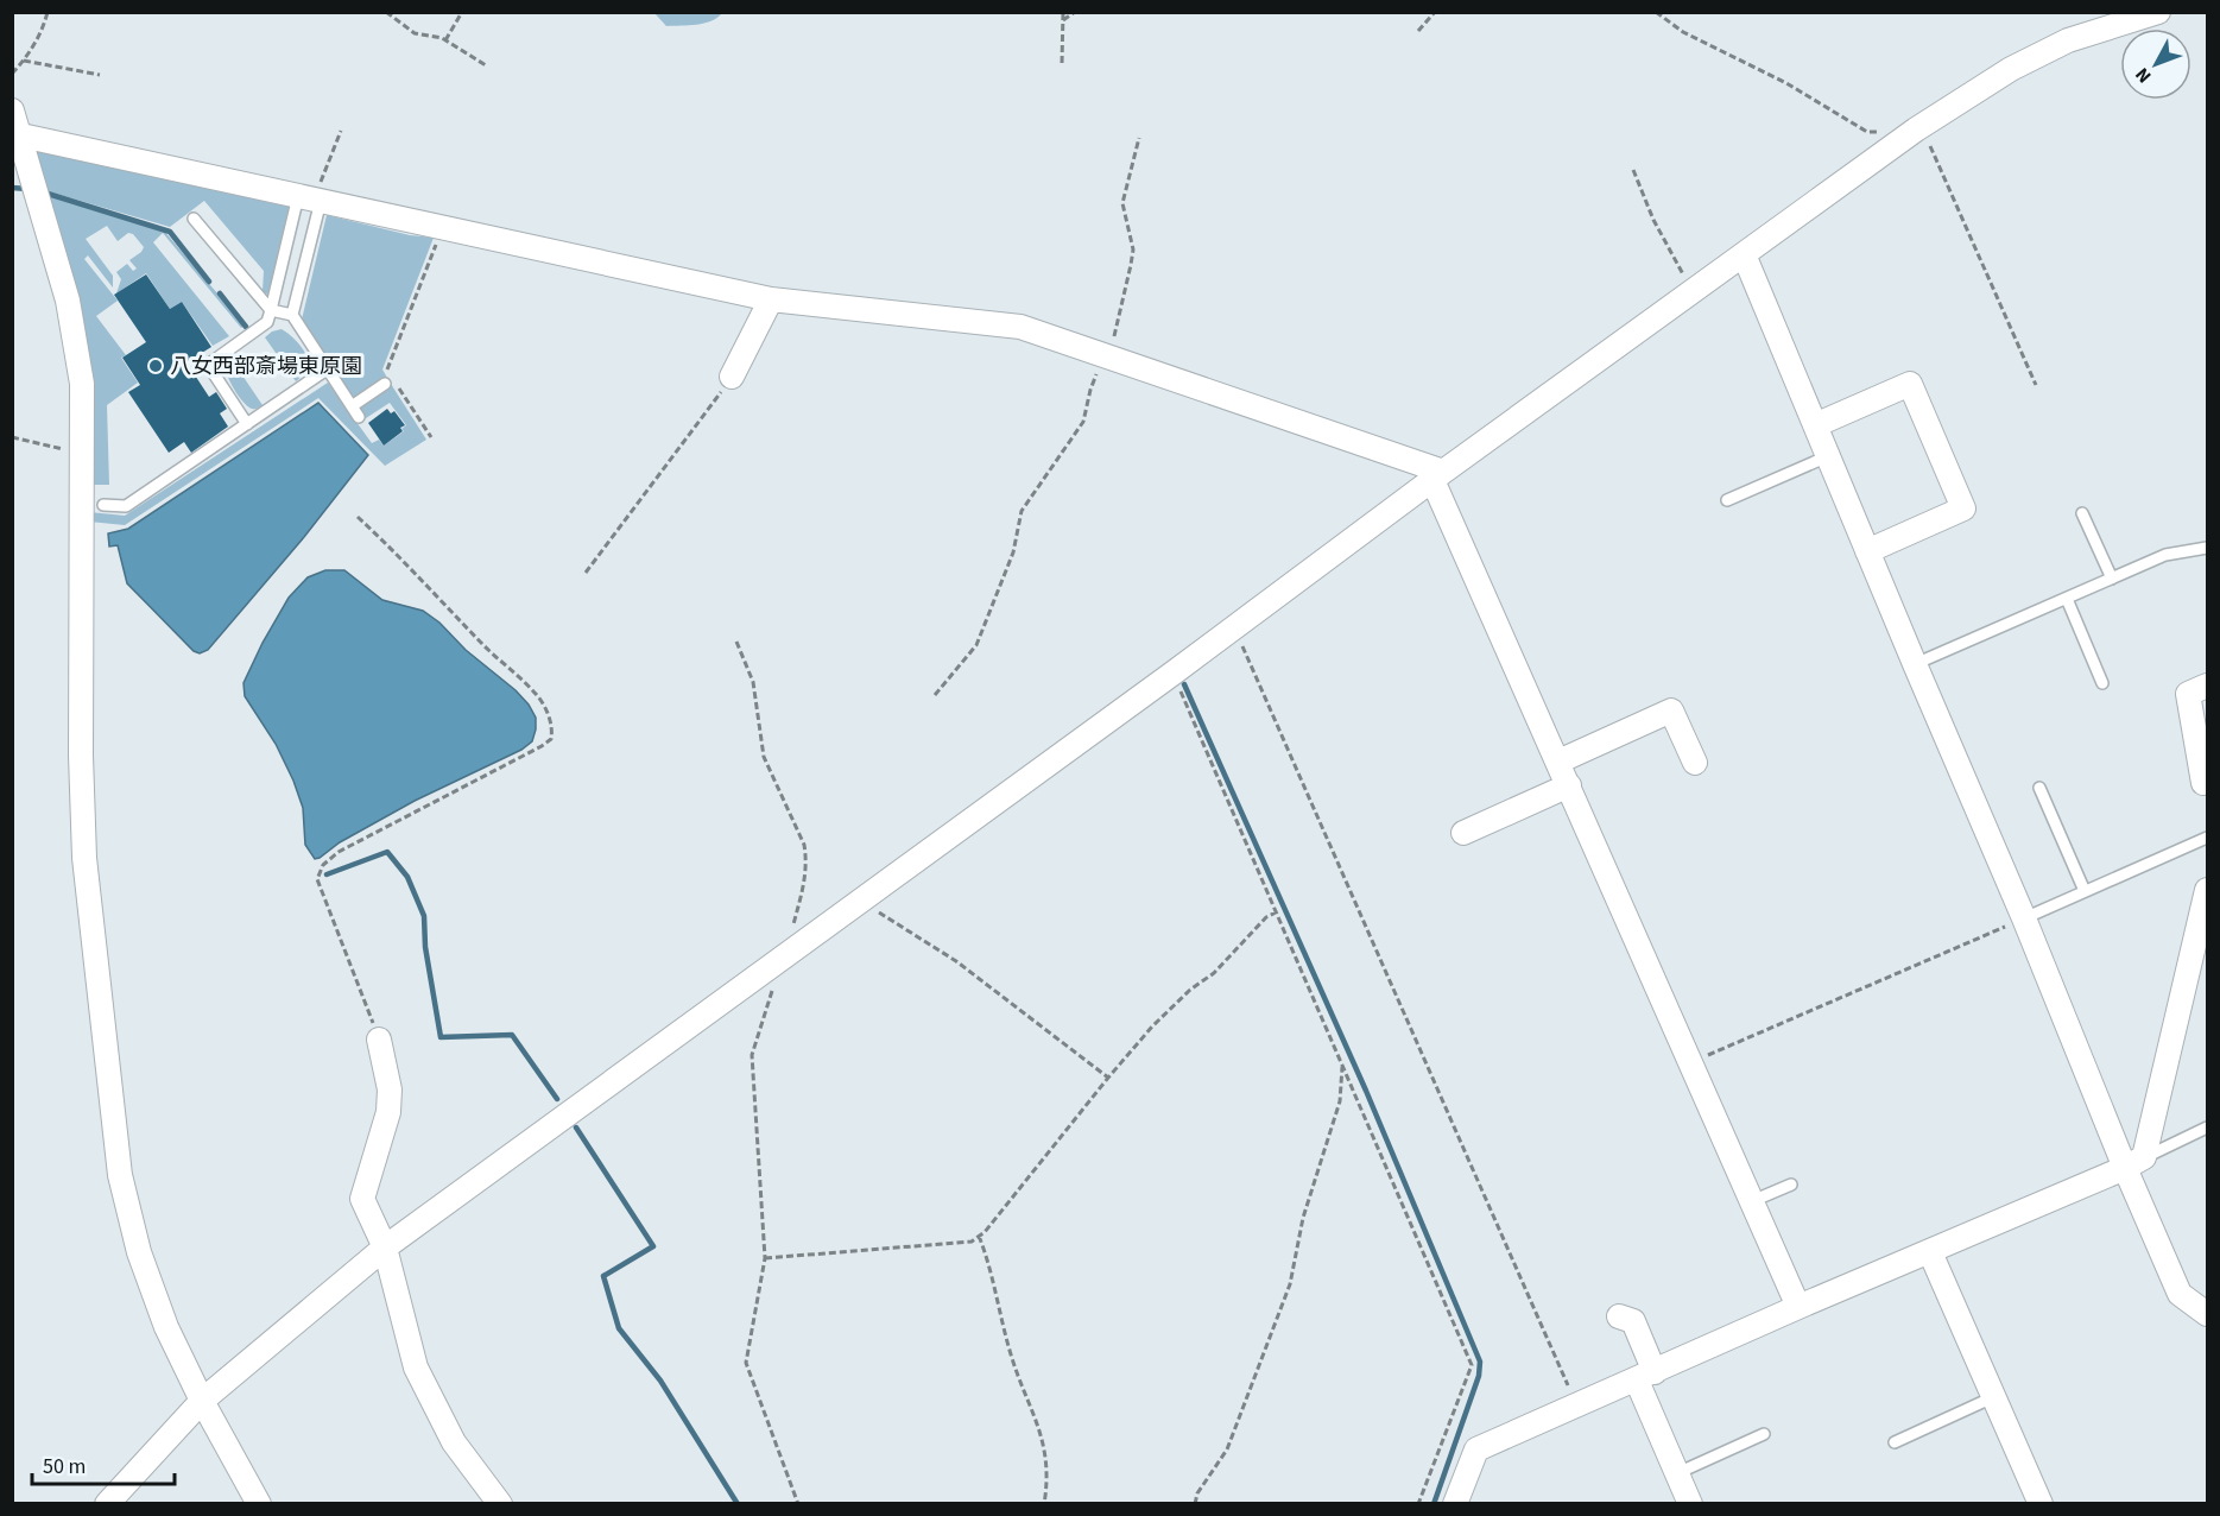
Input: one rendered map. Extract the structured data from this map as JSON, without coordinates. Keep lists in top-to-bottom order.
{
  "places": ["八女西部斎場東原園"],
  "scale_bar": "50 m",
  "north": "bottom left"
}
